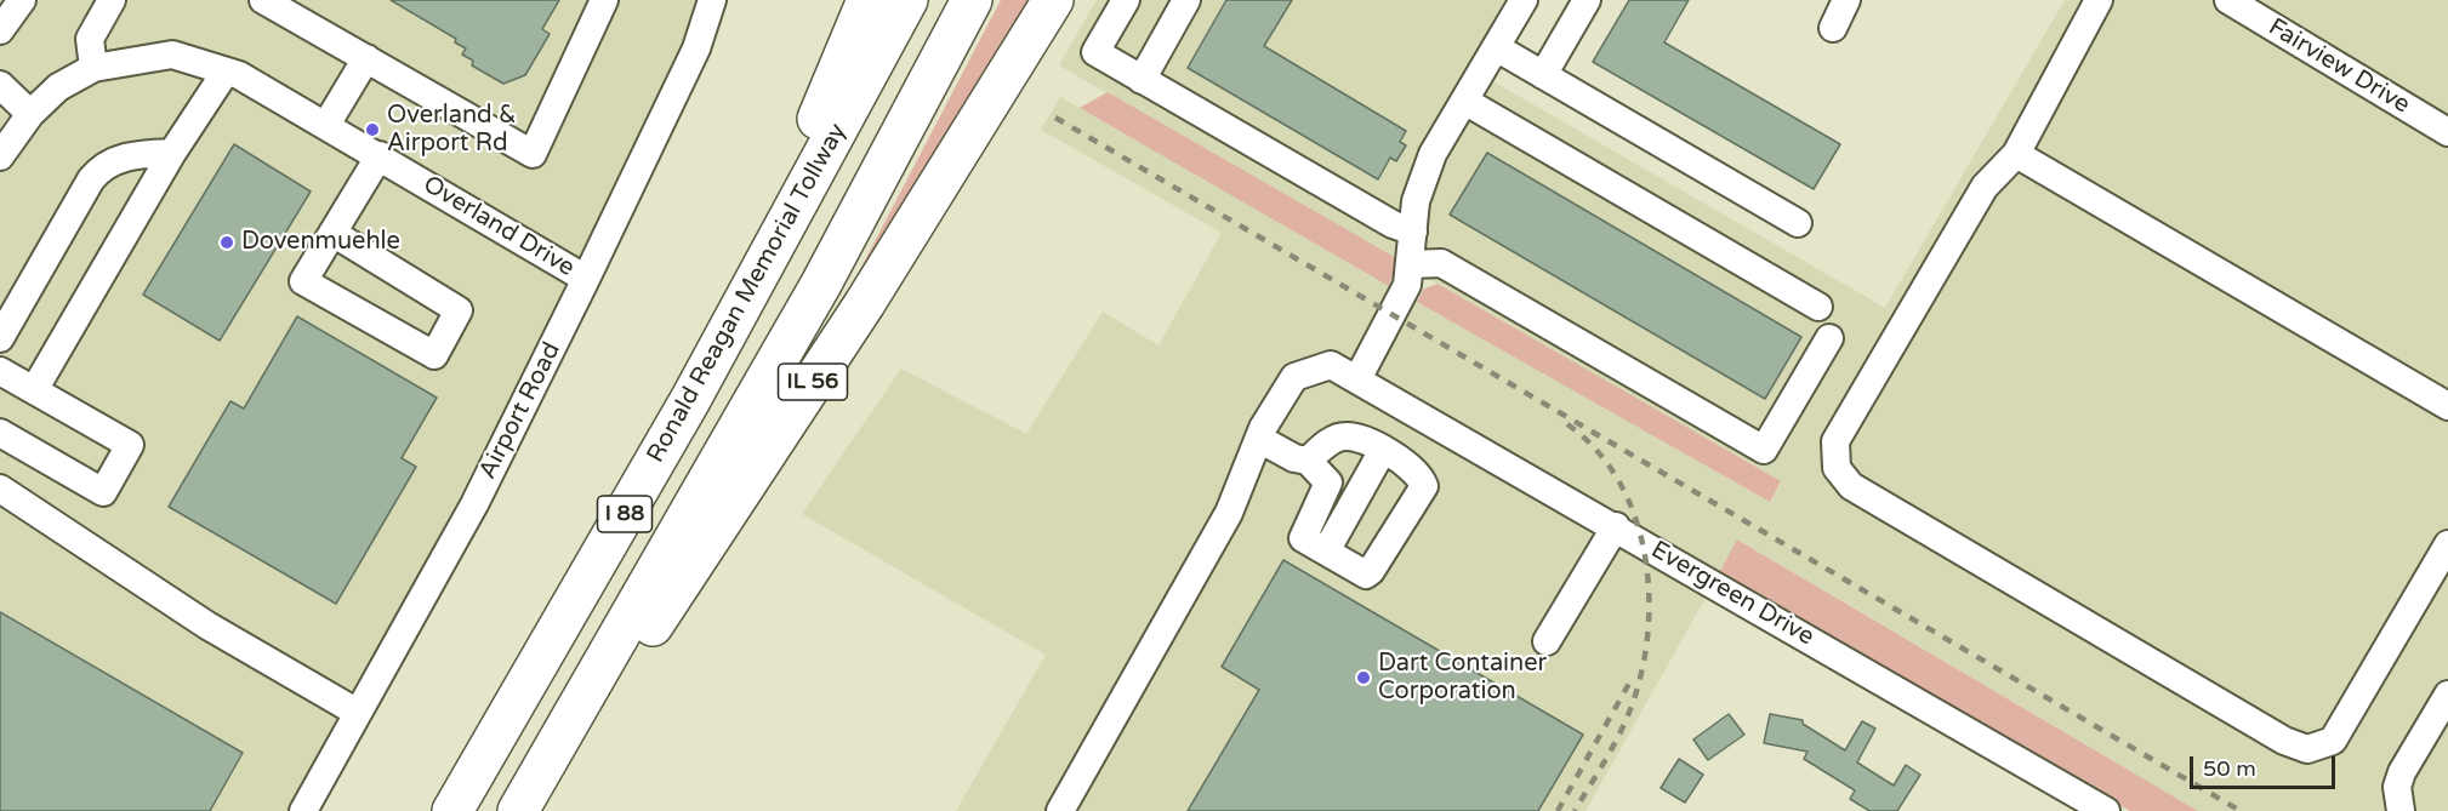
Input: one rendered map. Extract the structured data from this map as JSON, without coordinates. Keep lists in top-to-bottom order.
{
  "streets": {
    "highway": ["Ronald Reagan Memorial Tollway", "IL 56", "I 88"],
    "street": [
      "Fairview Drive",
      "Overland Drive",
      "Airport Road",
      "Evergreen Drive"
    ]
  },
  "crossings": [
    ["Overland Drive", "Airport Road"],
    ["IL 56", "I 88"]
  ],
  "places": ["Overland & Airport Rd", "Dovenmuehle", "Dart Container Corporation"],
  "scale_bar": "50 m"
}
